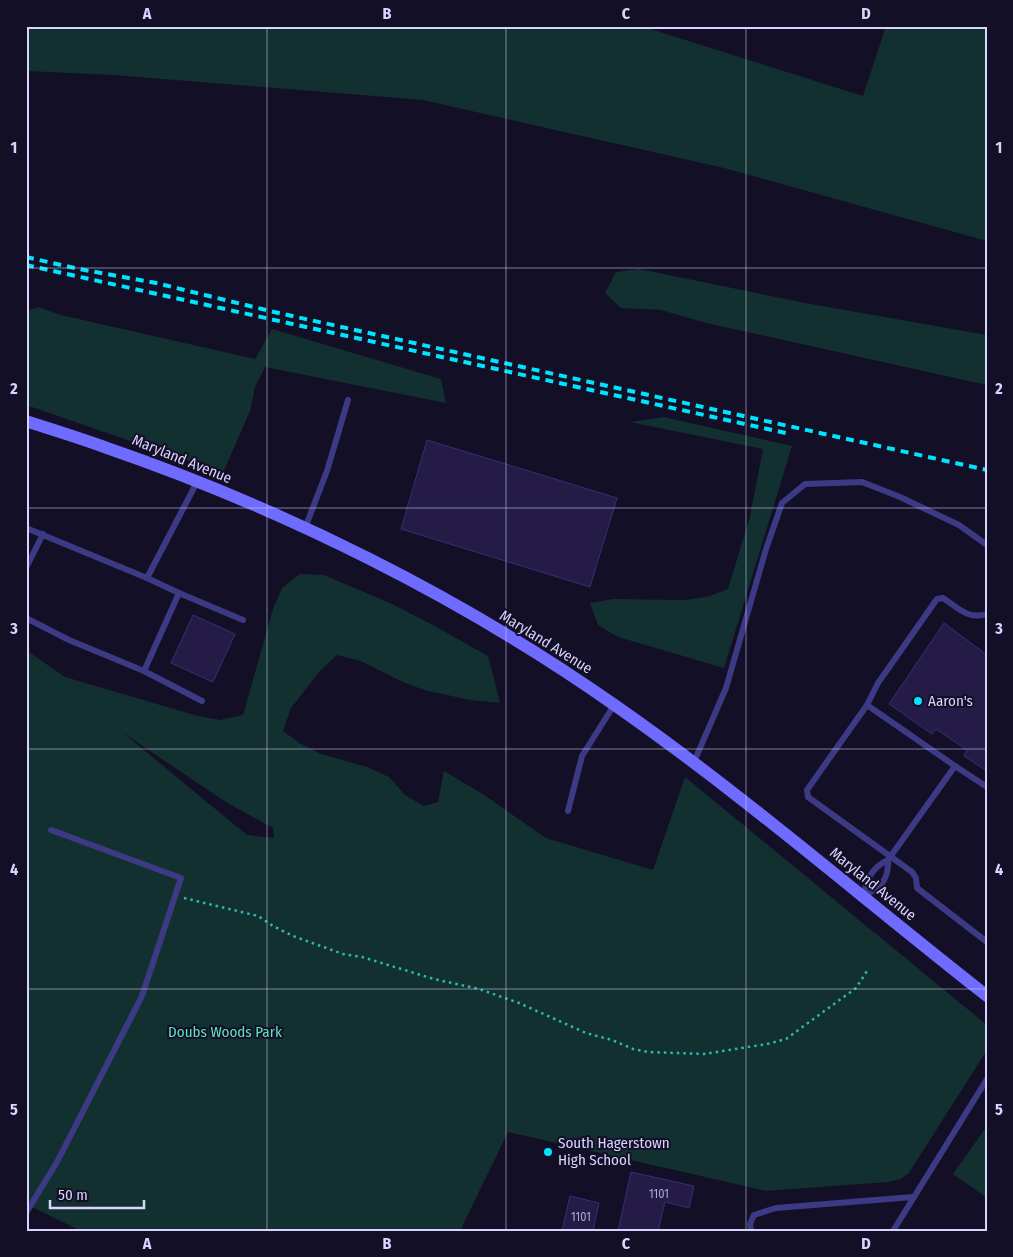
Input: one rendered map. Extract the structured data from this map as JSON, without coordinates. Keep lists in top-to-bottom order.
{
  "streets": {
    "main road": ["Maryland Avenue"]
  },
  "parks": ["Doubs Woods Park"],
  "places": ["Aaron's", "South Hagerstown High School"],
  "house_numbers": ["1101", "1101"],
  "scale_bar": "50 m",
  "grid": {
    "columns": [
      "A",
      "B",
      "C",
      "D"
    ],
    "rows": [
      "1",
      "2",
      "3",
      "4",
      "5"
    ]
  }
}
